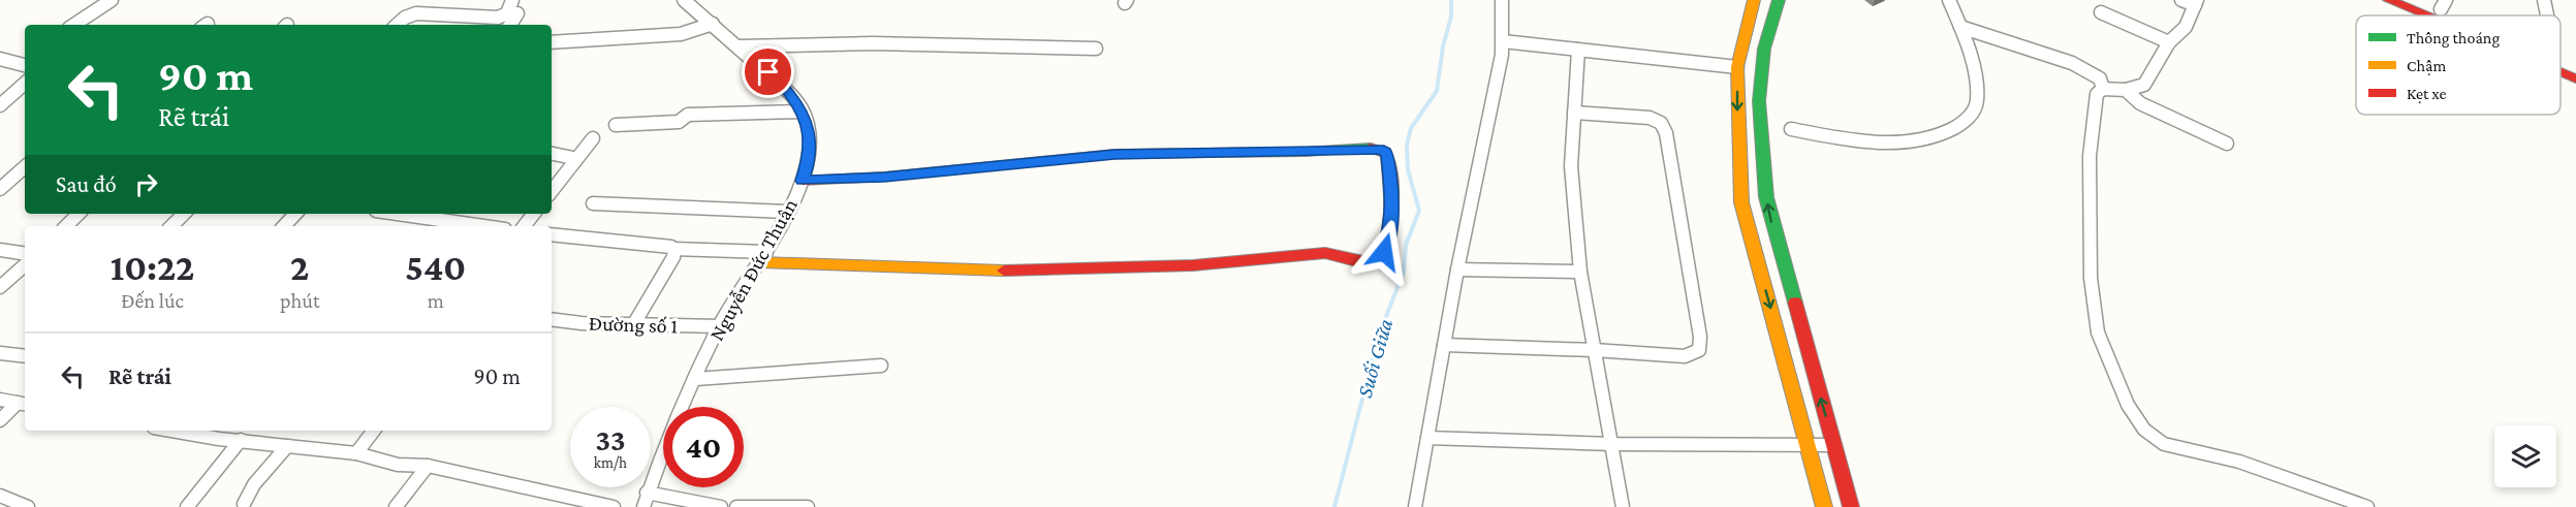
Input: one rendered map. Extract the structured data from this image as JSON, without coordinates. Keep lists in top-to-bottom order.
{
  "streets": {
    "street": ["Nguyễn Đức Thuận", "Đường số 1"]
  },
  "crossings": [
    ["Nguyễn Đức Thuận", "Đường số 1"]
  ],
  "water": ["Suối Giữa"],
  "legend": ["Thông thoáng", "Chậm", "Kẹt xe"],
  "page": {
    "turn": ["90 m", "Rẽ trái"],
    "then": "Sau đó",
    "eta": [
      "10:22",
      "Đến lúc",
      "2",
      "phút",
      "540",
      "m"
    ],
    "list": [
      {
        "name": "Rẽ trái",
        "value": "90 m"
      }
    ],
    "speed": "33 km/h",
    "limit": "40"
  }
}
